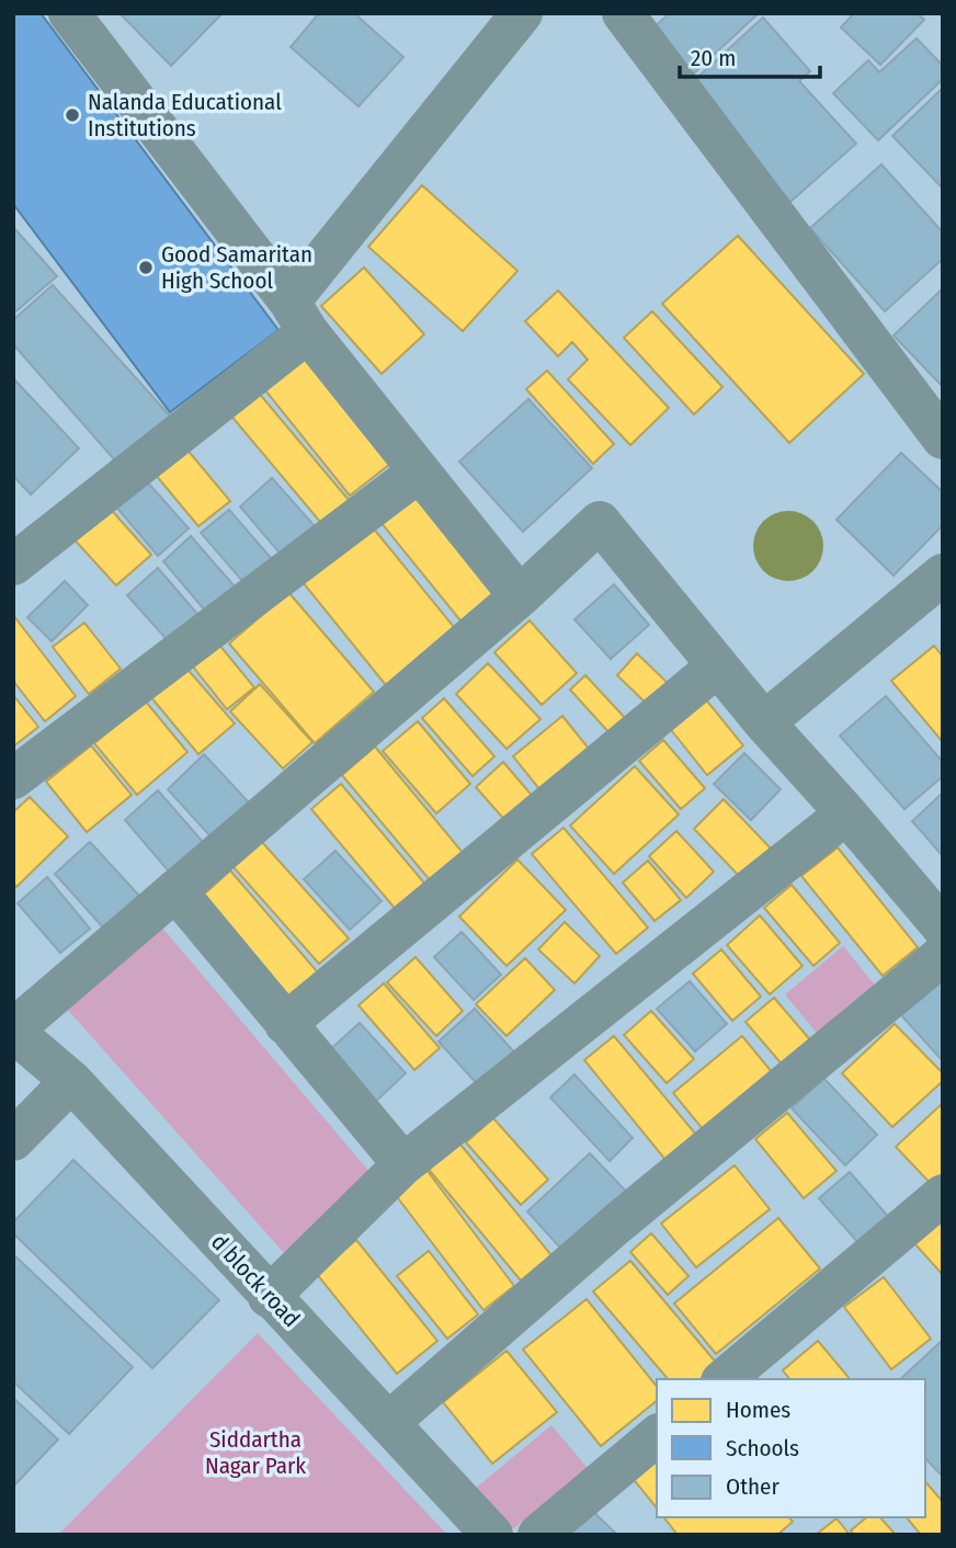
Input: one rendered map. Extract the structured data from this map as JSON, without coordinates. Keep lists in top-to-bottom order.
{
  "streets": {
    "street": ["d block road"]
  },
  "parks": ["Siddartha Nagar Park"],
  "places": ["Nalanda Educational Institutions", "Good Samaritan High School"],
  "legend": ["Homes", "Schools", "Other"],
  "scale_bar": "20 m"
}
